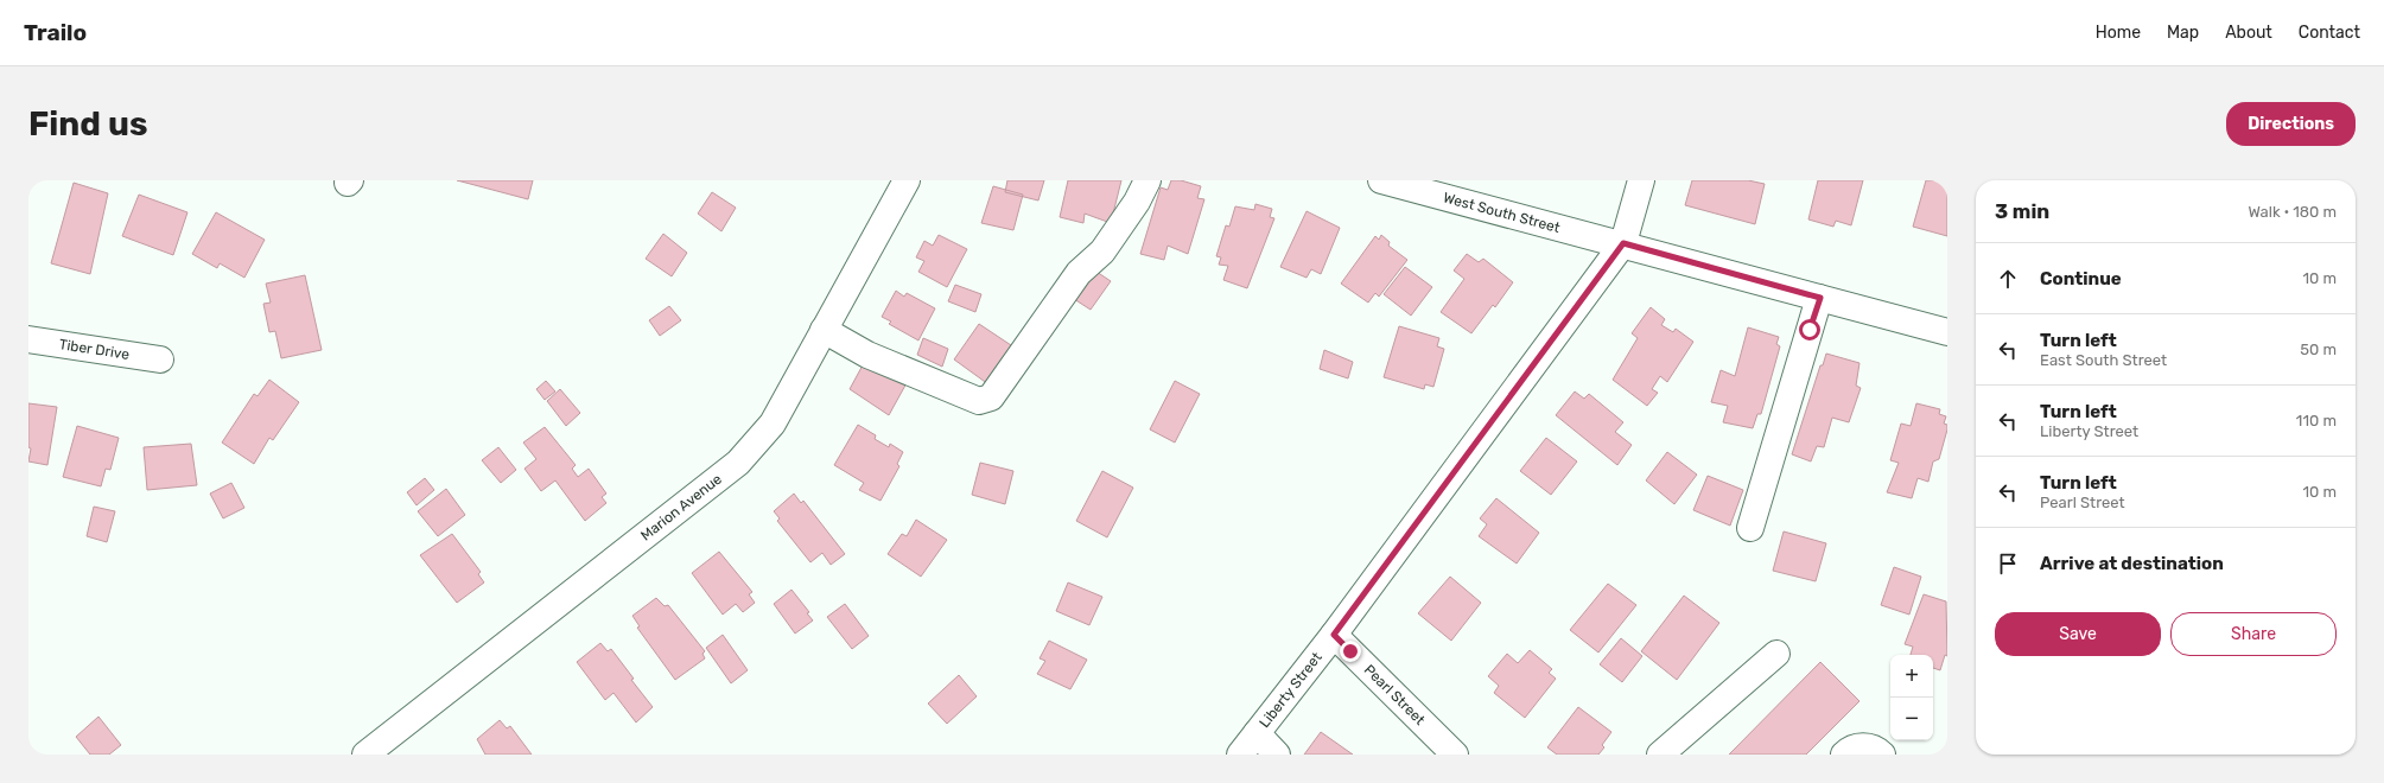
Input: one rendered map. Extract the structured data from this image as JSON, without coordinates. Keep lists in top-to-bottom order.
{
  "streets": {
    "street": [
      "West South Street",
      "Tiber Drive",
      "Marion Avenue",
      "Liberty Street",
      "Pearl Street"
    ]
  },
  "crossings": [
    ["West South Street", "Liberty Street"],
    ["Liberty Street", "Pearl Street"]
  ],
  "page": {
    "header": "Trailo",
    "nav": [
      "Home",
      "Map",
      "About",
      "Contact"
    ],
    "buttons": [
      "Directions",
      ["Save", "Share"]
    ],
    "title": "Find us",
    "heading": ["3 min", "Walk · 180 m"],
    "list": [
      ["Continue", "10 m"],
      ["Turn left", "East South Street", "50 m"],
      ["Turn left", "Liberty Street", "110 m"],
      ["Turn left", "Pearl Street", "10 m"],
      "Arrive at destination"
    ],
    "map_buttons": ["+", "−"]
  }
}
